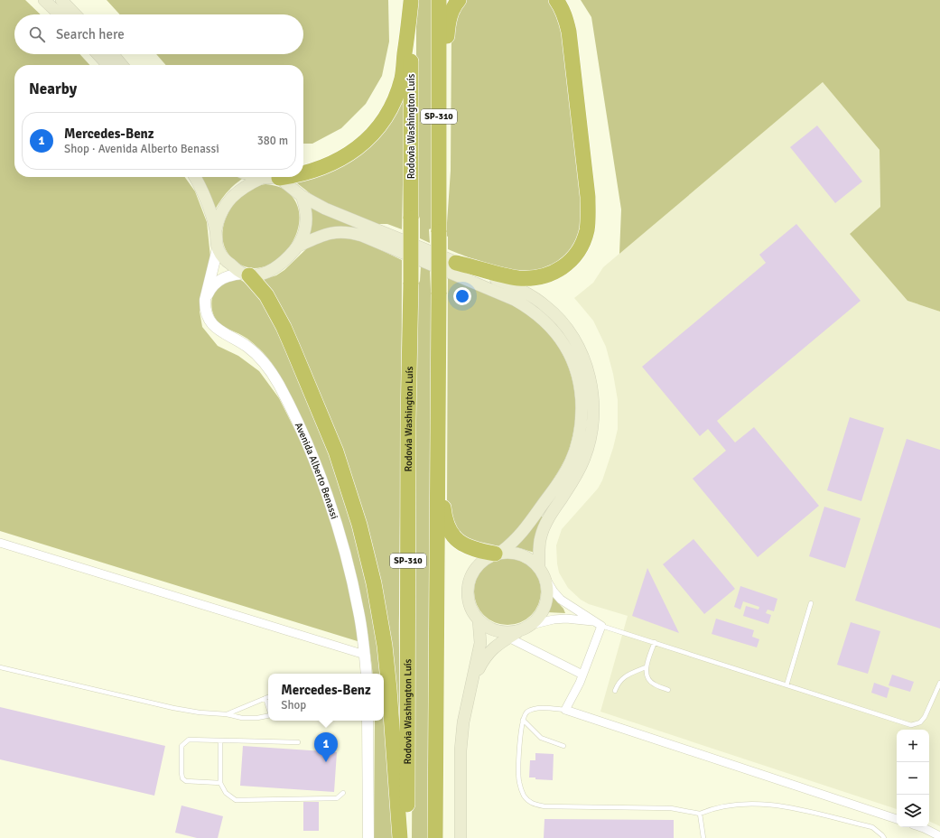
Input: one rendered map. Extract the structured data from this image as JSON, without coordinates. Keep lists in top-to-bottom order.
{
  "streets": {
    "highway": ["SP-310", "Rodovia Washington Luís"],
    "street": ["Avenida Alberto Benassi"]
  },
  "page": {
    "search": "Search here",
    "heading": "Nearby",
    "list": [
      {
        "mark": "1",
        "name": "Mercedes-Benz",
        "note": "Shop · Avenida Alberto Benassi",
        "value": "380 m"
      }
    ],
    "popup": ["Mercedes-Benz", "Shop"],
    "map_buttons": ["+", "−"],
    "pins": "1"
  }
}
